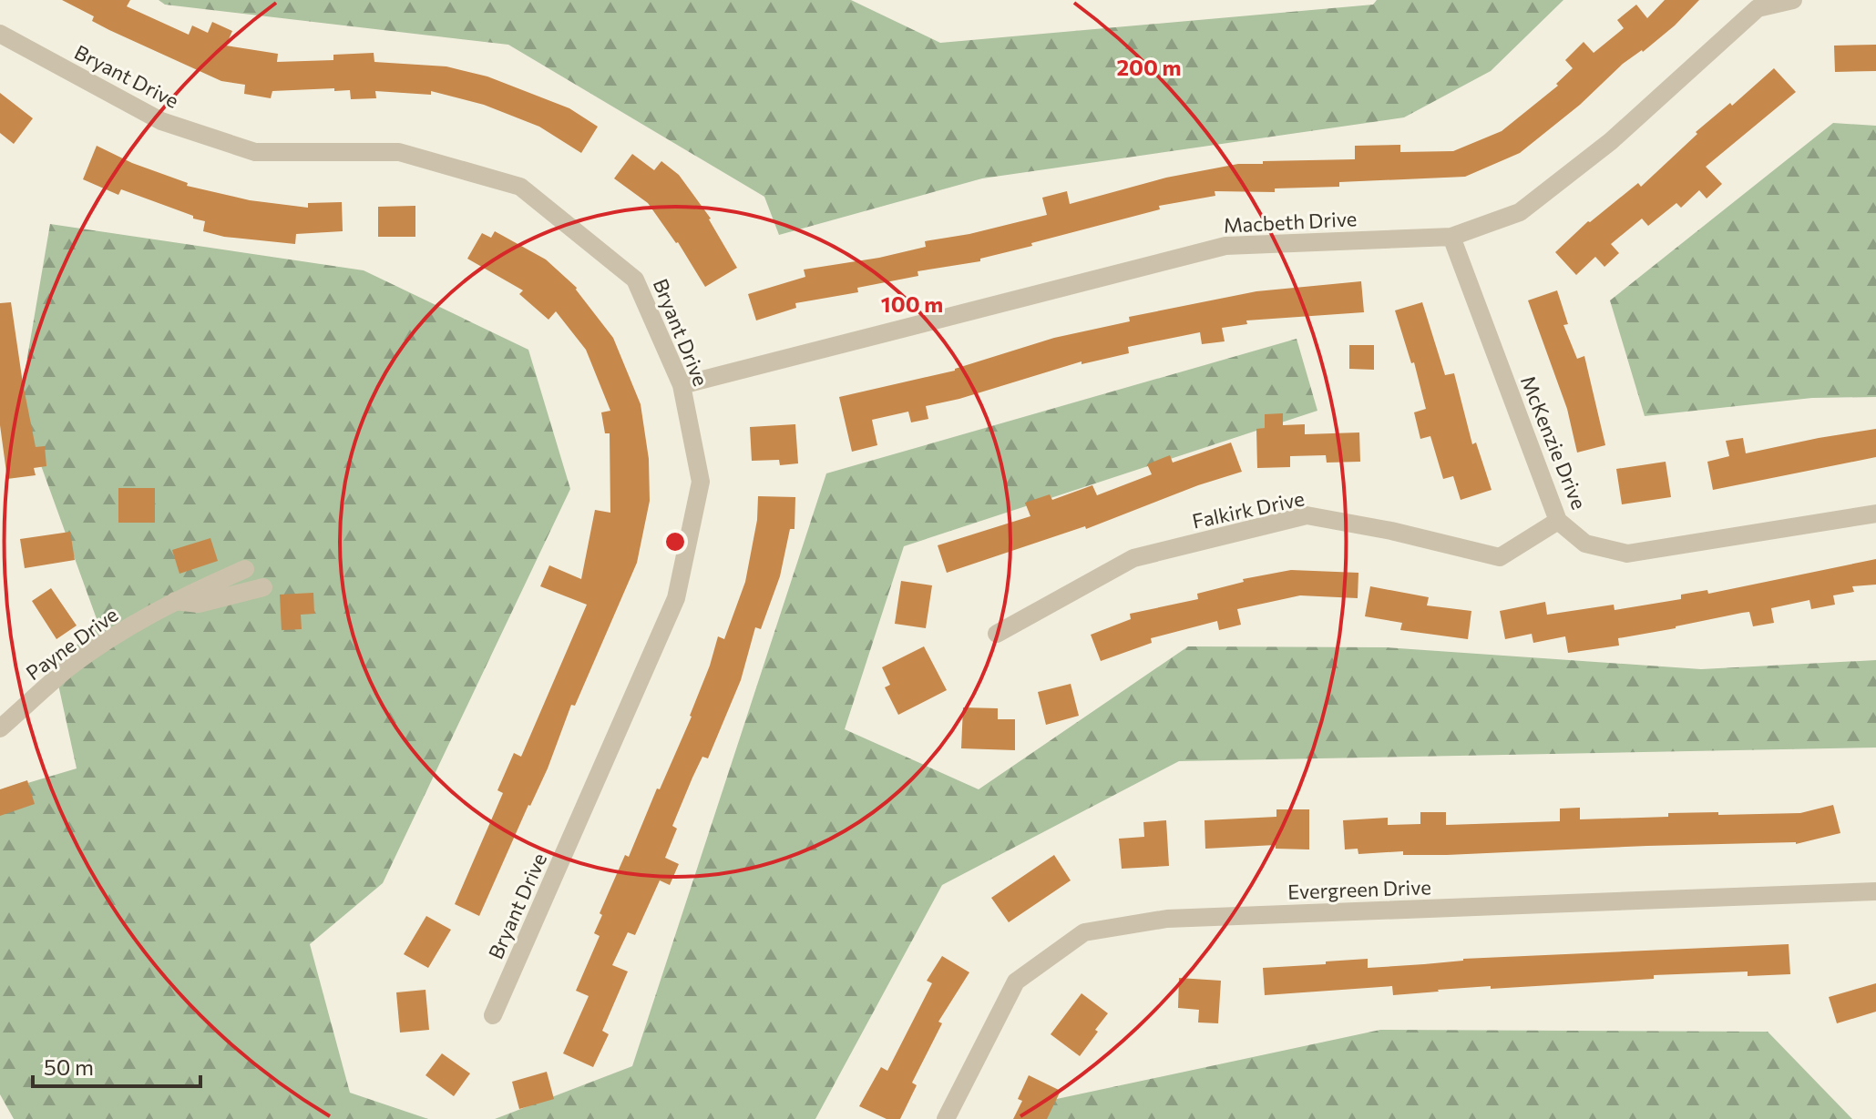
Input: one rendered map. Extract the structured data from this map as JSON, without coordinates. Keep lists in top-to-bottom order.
{
  "streets": {
    "street": [
      "Bryant Drive",
      "Macbeth Drive",
      "McKenzie Drive",
      "Falkirk Drive",
      "Payne Drive",
      "Evergreen Drive"
    ]
  },
  "crossings": [
    ["Bryant Drive", "Macbeth Drive"],
    ["Macbeth Drive", "McKenzie Drive"],
    ["McKenzie Drive", "Falkirk Drive"]
  ],
  "scale_bar": "50 m",
  "rings": ["200 m", "100 m"]
}
